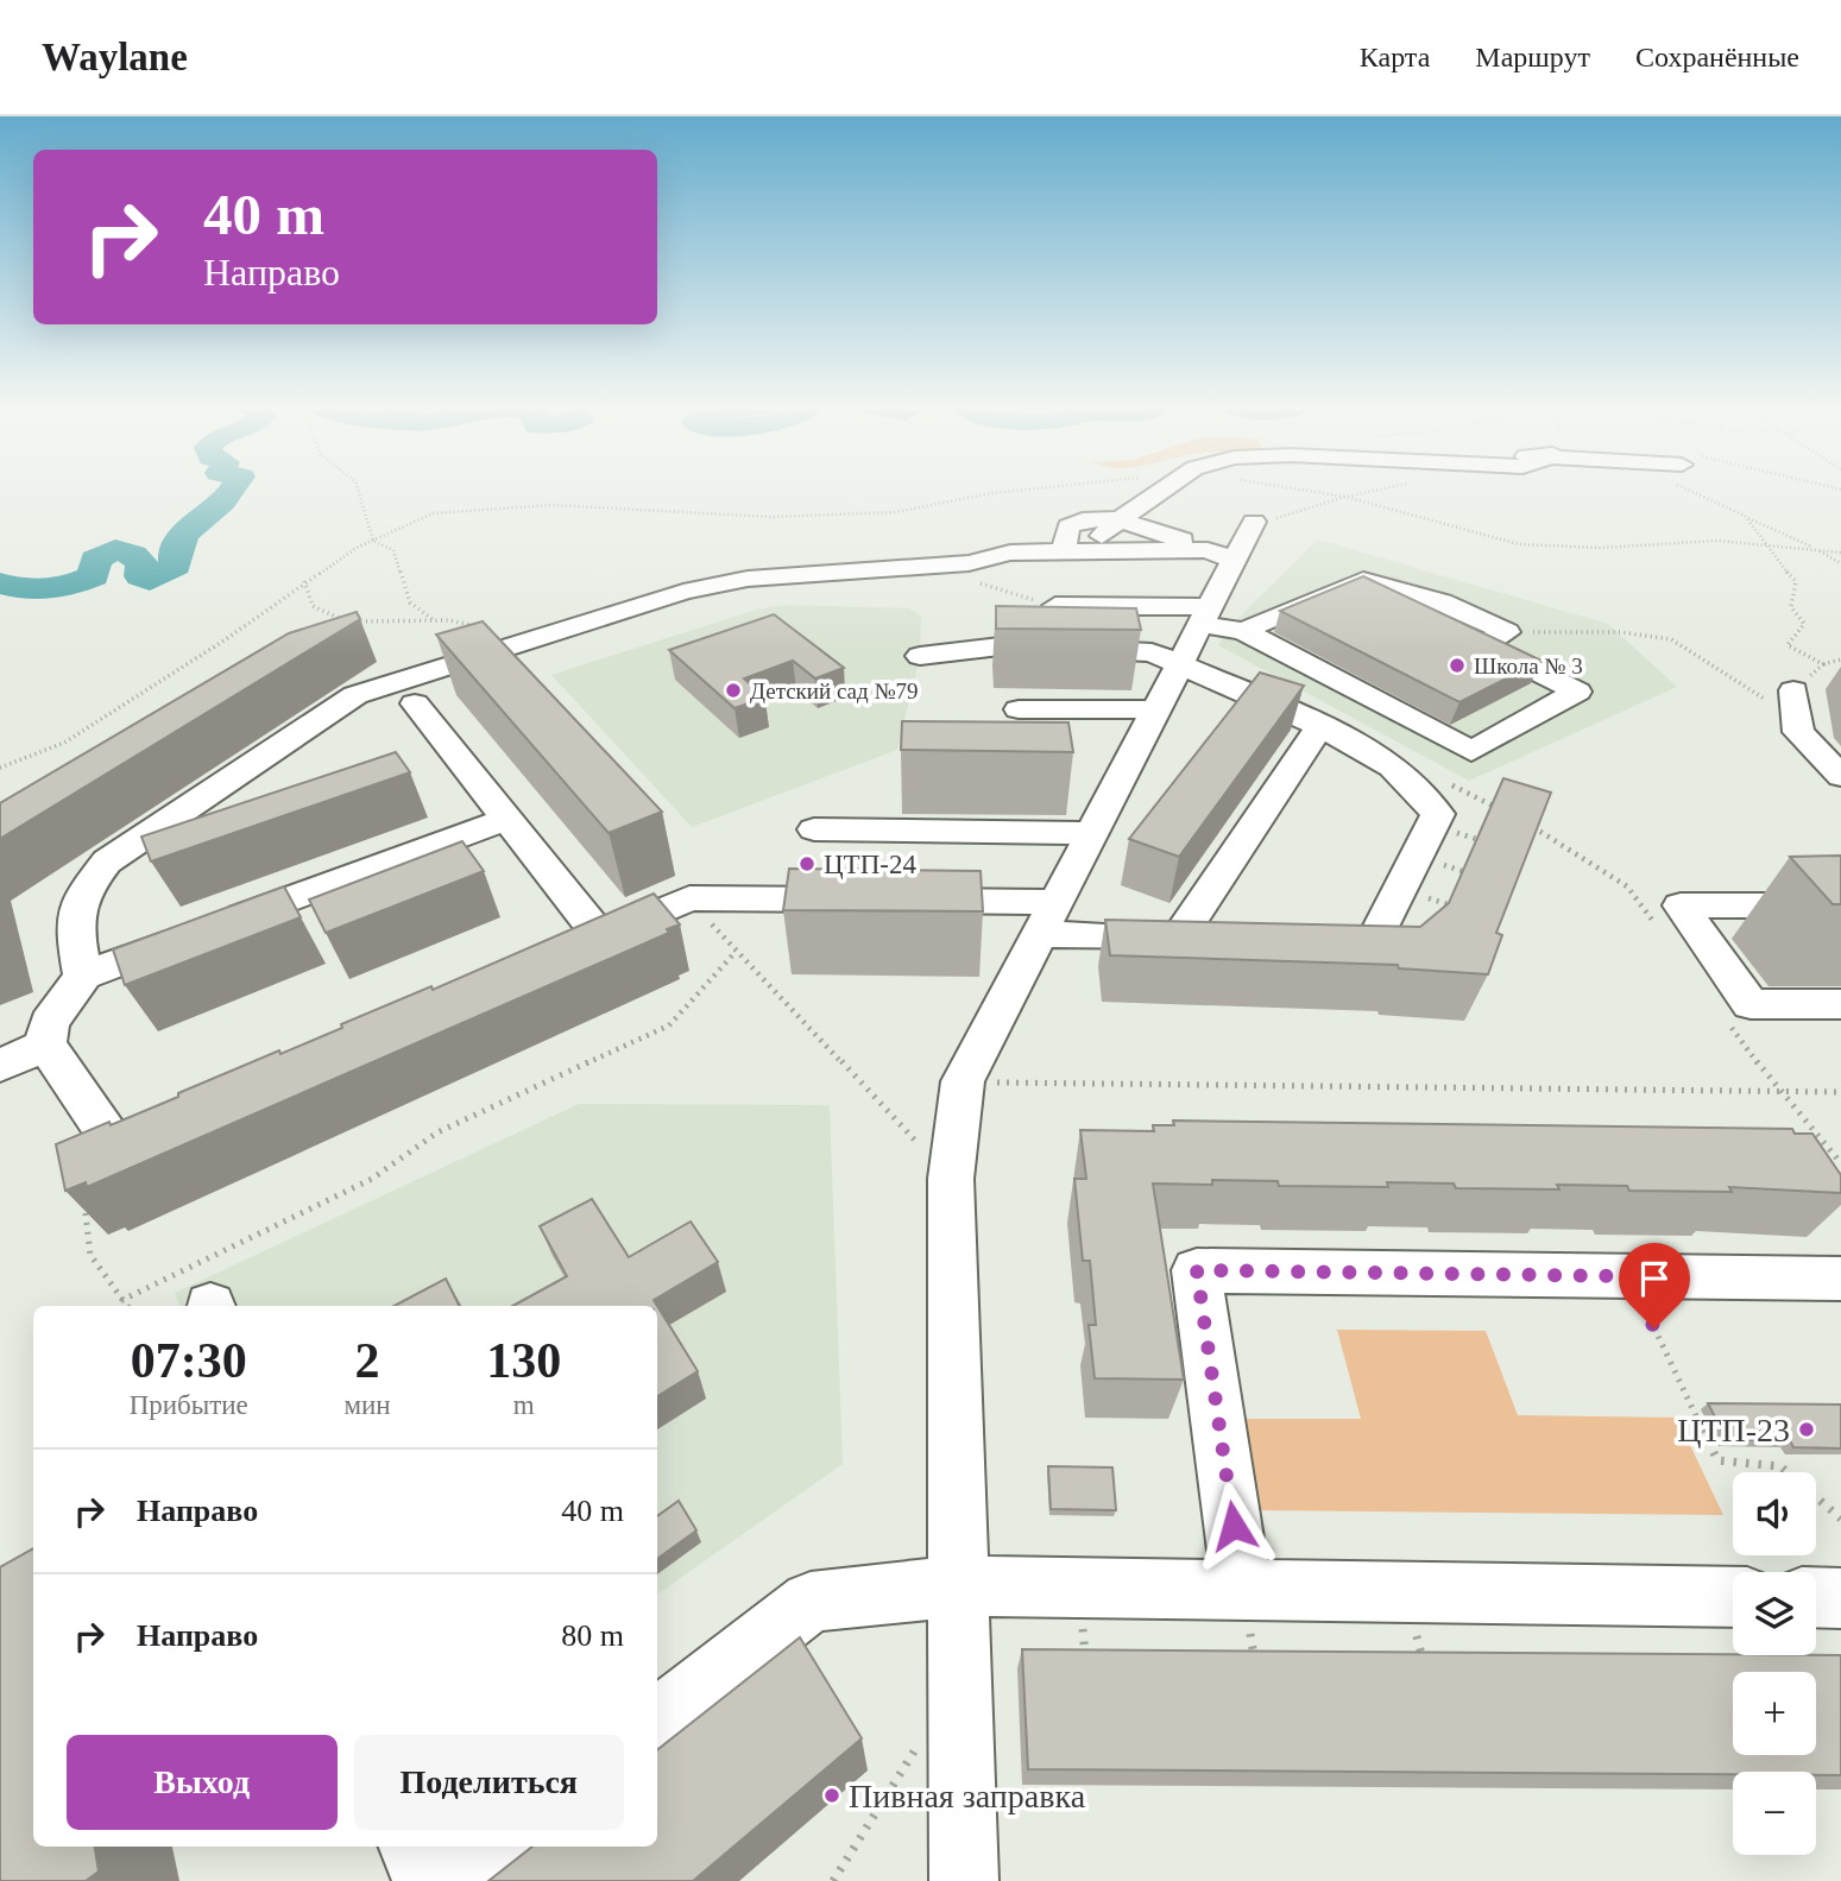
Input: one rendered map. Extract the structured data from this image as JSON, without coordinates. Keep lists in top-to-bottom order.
{
  "places": [
    "Школа № 3",
    "Детский сад №79",
    "ЦТП-24",
    "ЦТП-23",
    "Пивная заправка"
  ],
  "page": {
    "header": "Waylane",
    "nav": ["Карта", "Маршрут", "Сохранённые"],
    "turn": ["40 m", "Направо"],
    "eta": [
      "07:30",
      "Прибытие",
      "2",
      "мин",
      "130",
      "m"
    ],
    "list": [
      {
        "name": "Направо",
        "value": "40 m"
      },
      {
        "name": "Направо",
        "value": "80 m"
      }
    ],
    "map_buttons": ["+", "−"],
    "buttons": ["Выход", "Поделиться"]
  }
}
